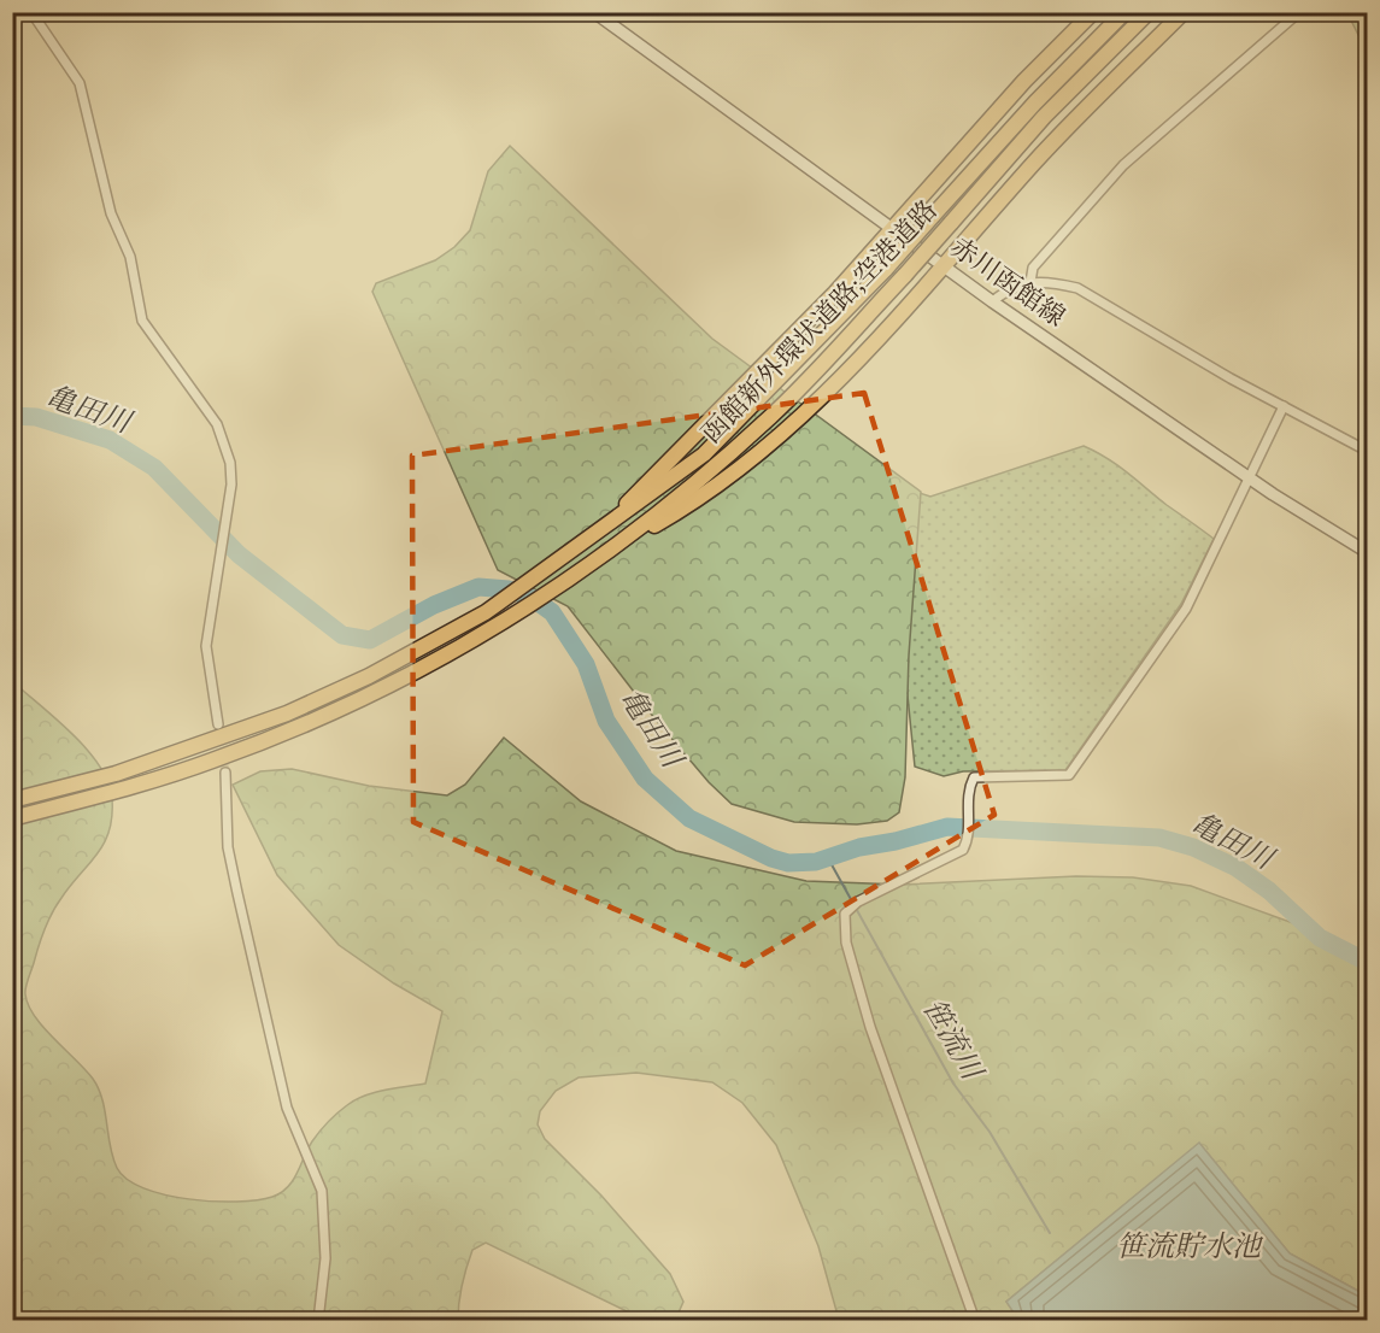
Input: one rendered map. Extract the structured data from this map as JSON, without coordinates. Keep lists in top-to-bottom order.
{
  "streets": {
    "highway": ["函館新外環状道路;空港道路"],
    "main road": ["赤川函館線"]
  },
  "water": ["亀田川", "笹流川", "笹流貯水池"]
}
